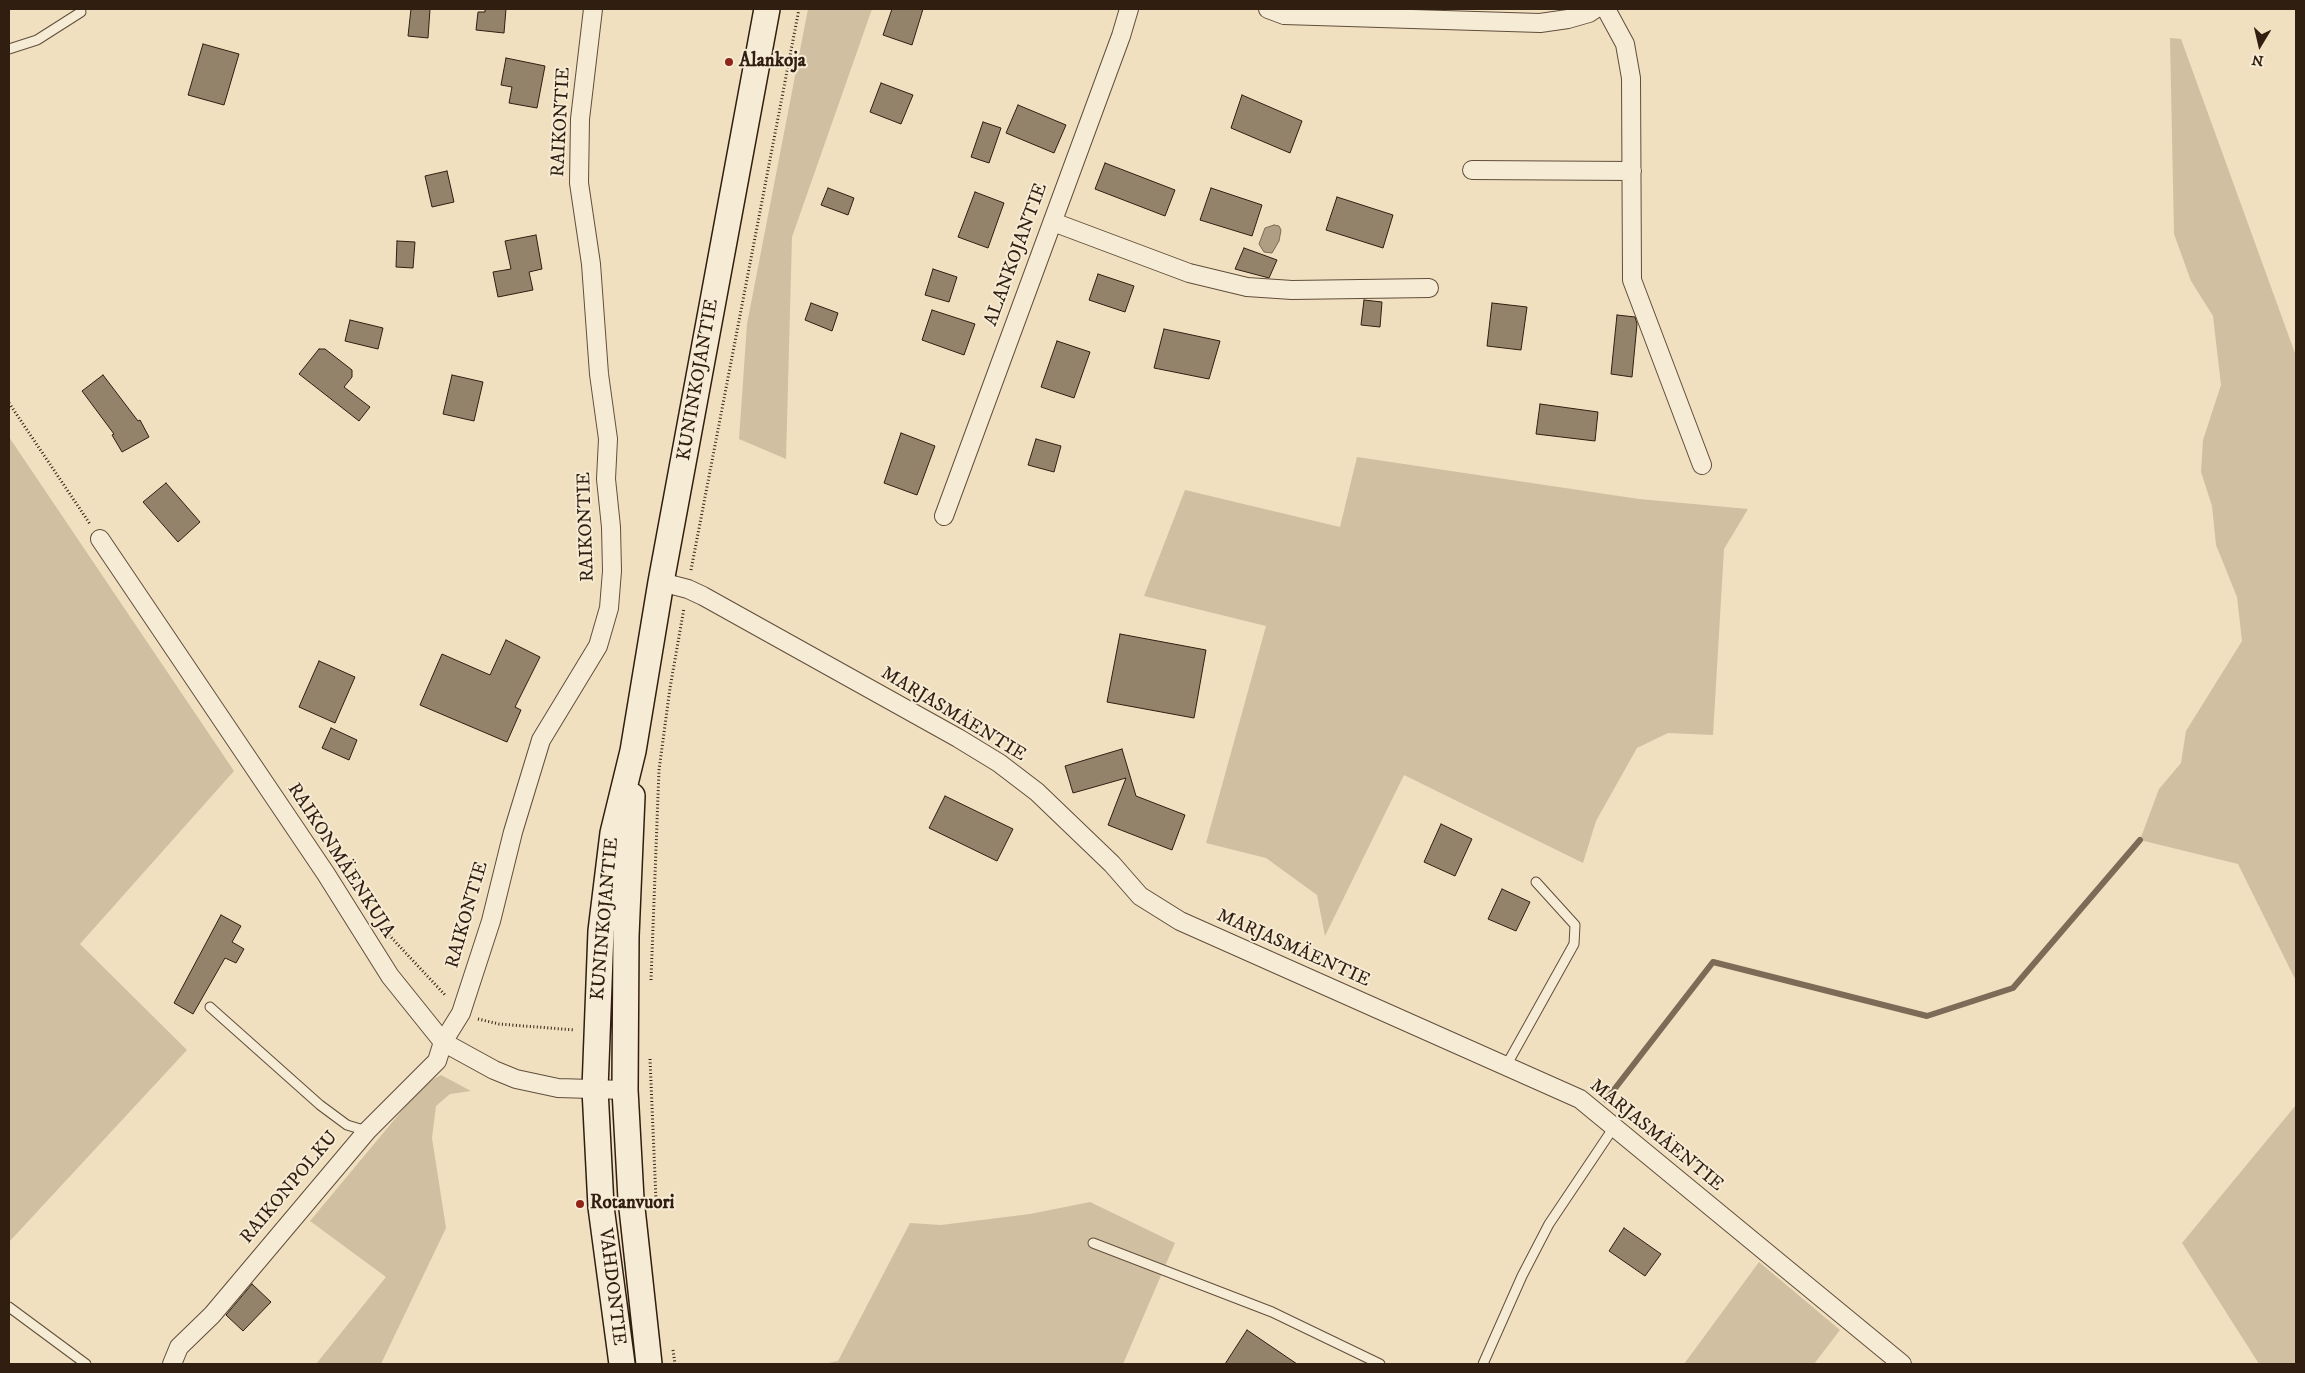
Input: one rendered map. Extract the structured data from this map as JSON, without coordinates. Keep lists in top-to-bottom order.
{
  "streets": {
    "main road": ["KUNINKOJANTIE", "VAHDONTIE"],
    "street": [
      "RAIKONTIE",
      "ALANKOJANTIE",
      "MARJASMÄENTIE",
      "RAIKONMÄENKUJA",
      "RAIKONPOLKU"
    ]
  },
  "crossings": [
    ["RAIKONTIE", "RAIKONMÄENKUJA"],
    ["RAIKONTIE", "RAIKONPOLKU"],
    ["KUNINKOJANTIE", "MARJASMÄENTIE"],
    ["KUNINKOJANTIE", "RAIKONMÄENKUJA"],
    ["KUNINKOJANTIE", "VAHDONTIE"],
    ["RAIKONMÄENKUJA", "RAIKONPOLKU"],
    ["RAIKONMÄENKUJA", "VAHDONTIE"]
  ],
  "places": ["Alankoja", "Rotanvuori"],
  "north": "bottom"
}
